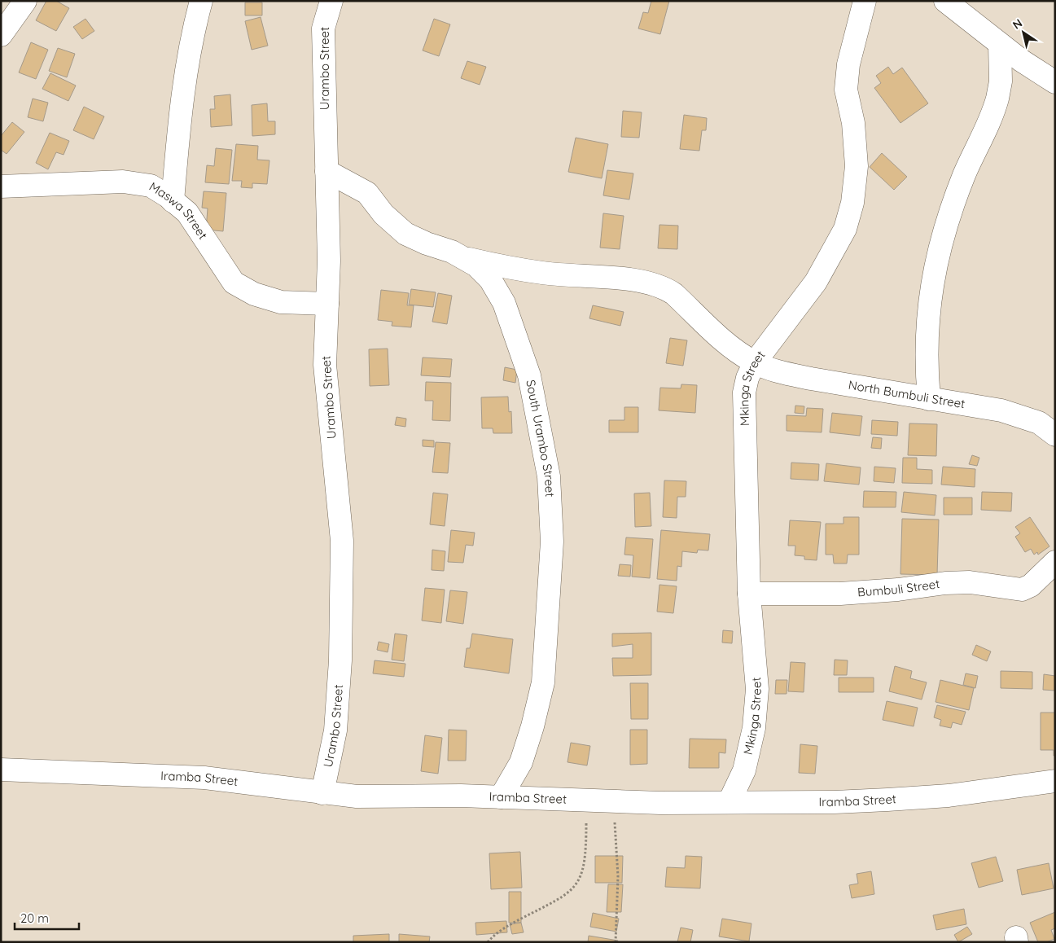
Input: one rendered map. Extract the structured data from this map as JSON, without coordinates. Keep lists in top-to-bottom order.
{
  "streets": {
    "street": [
      "Urambo Street",
      "Maswa Street",
      "Mkinga Street",
      "North Bumbuli Street",
      "South Urambo Street",
      "Bumbuli Street",
      "Iramba Street"
    ]
  },
  "crossings": [
    ["Urambo Street", "Maswa Street"],
    ["Urambo Street", "South Urambo Street"],
    ["Urambo Street", "Iramba Street"],
    ["Mkinga Street", "North Bumbuli Street"],
    ["Mkinga Street", "Bumbuli Street"],
    ["Mkinga Street", "Iramba Street"],
    ["North Bumbuli Street", "South Urambo Street"],
    ["South Urambo Street", "Iramba Street"]
  ],
  "scale_bar": "20 m",
  "north": "top left"
}
